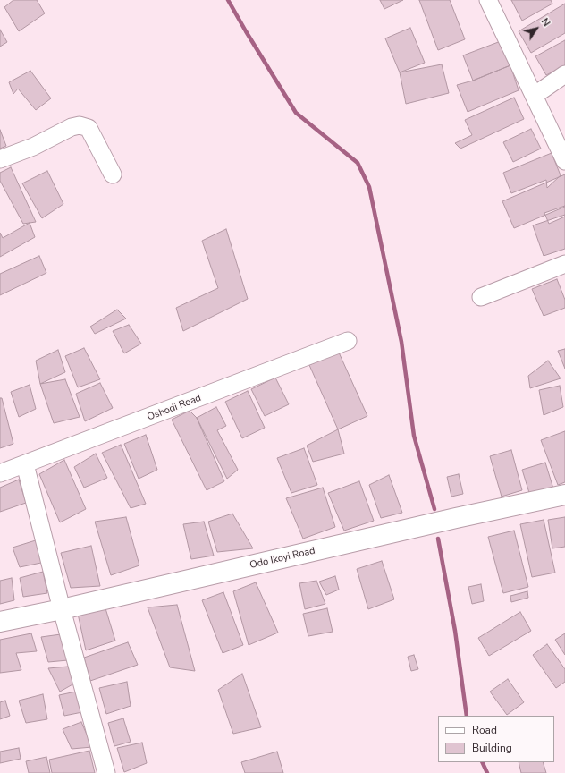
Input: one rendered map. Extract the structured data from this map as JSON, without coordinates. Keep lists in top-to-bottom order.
{
  "streets": {
    "main road": ["Odo Ikoyi Road"],
    "street": ["Oshodi Road"]
  },
  "legend": ["Road", "Building"],
  "north": "top right"
}
